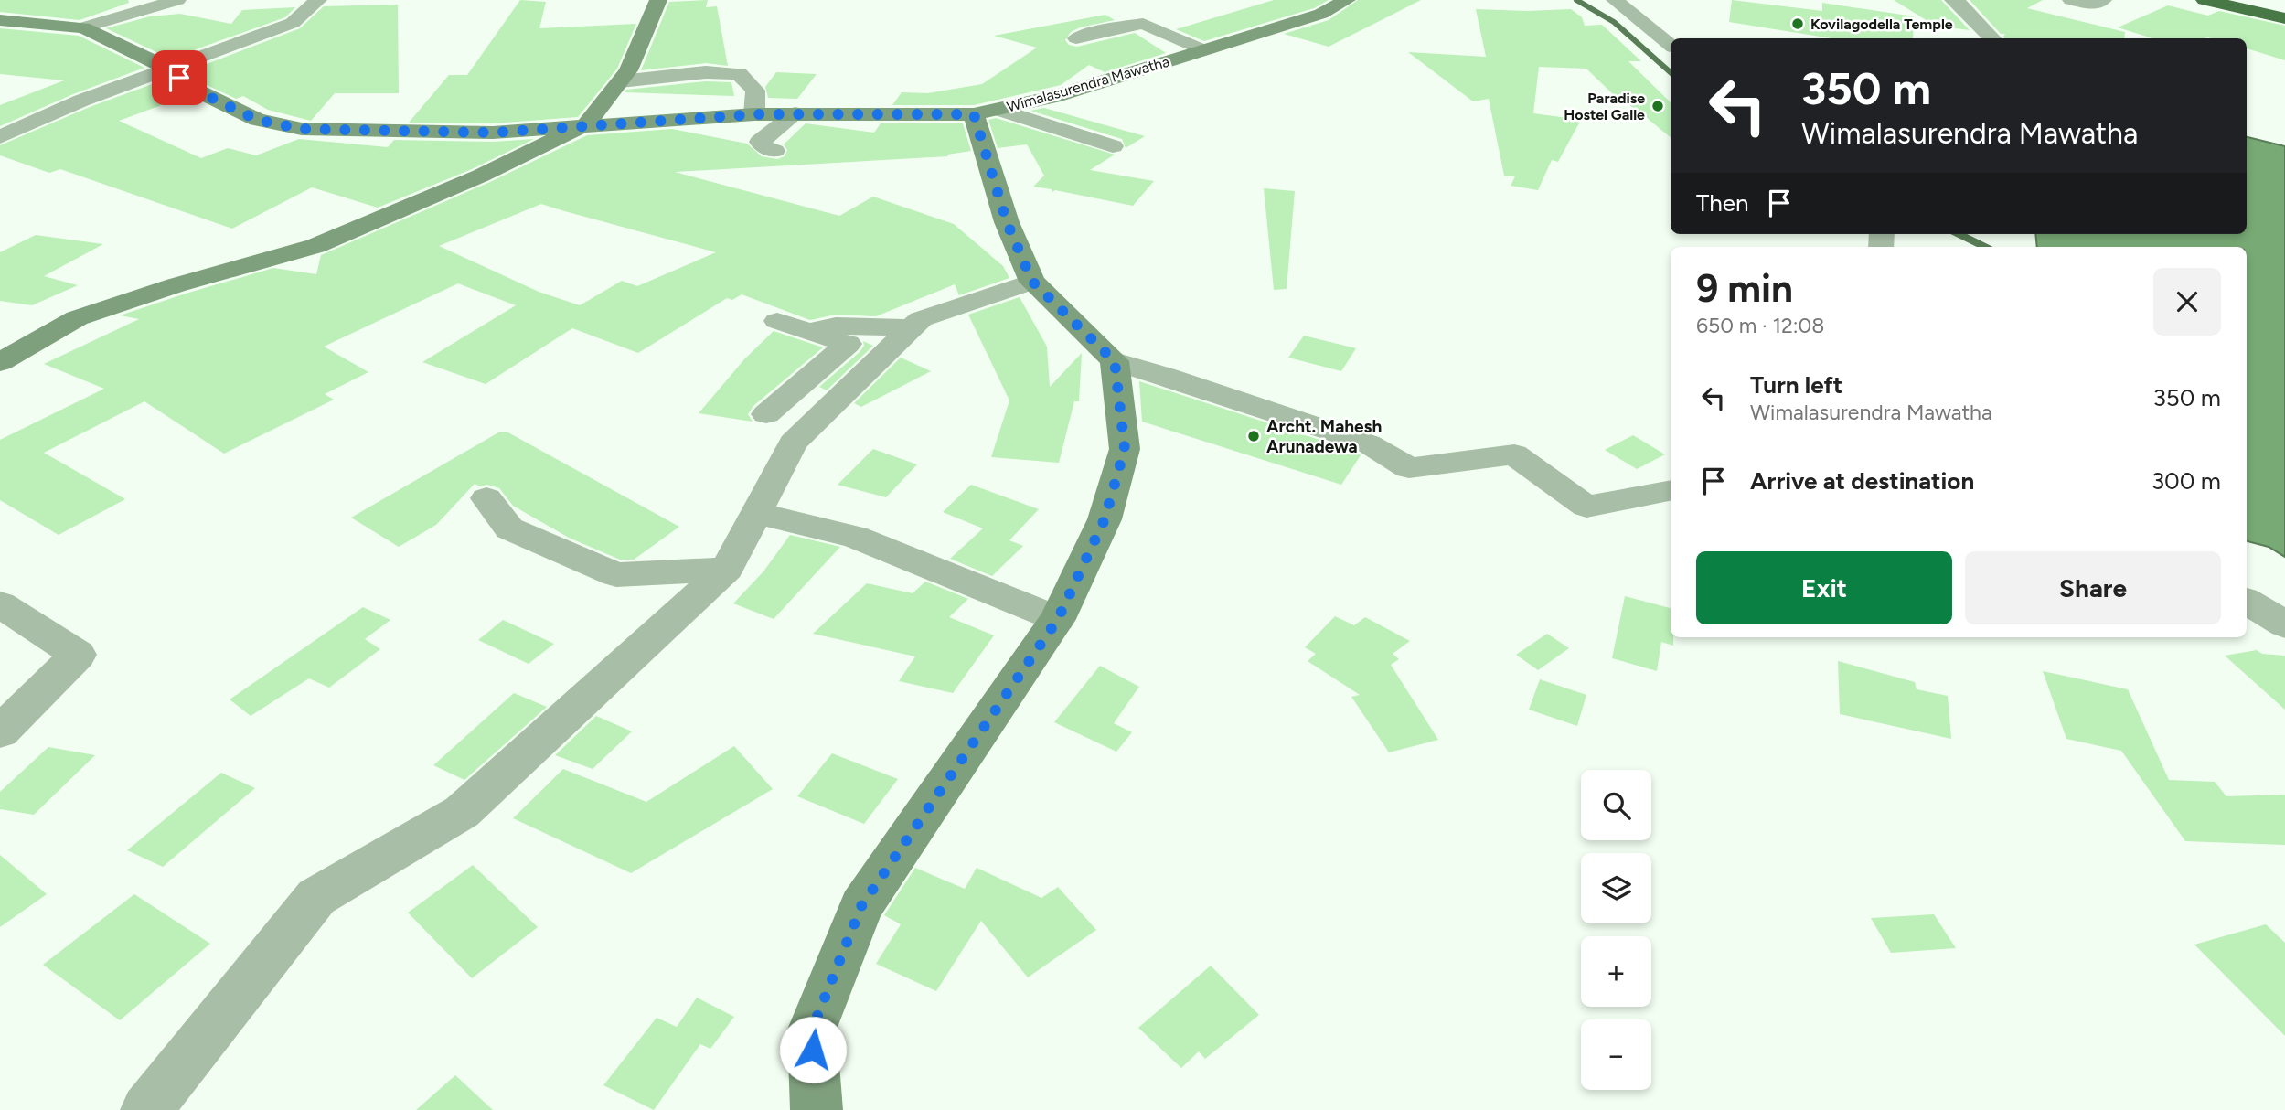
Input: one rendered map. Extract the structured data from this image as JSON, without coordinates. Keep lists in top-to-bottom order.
{
  "streets": {
    "street": ["Wimalasurendra Mawatha"]
  },
  "places": ["Kovilagodella Temple", "Paradise Hostel Galle", "Archt. Mahesh Arunadewa"],
  "page": {
    "turn": ["350 m", "Wimalasurendra Mawatha"],
    "then": "Then",
    "heading": ["9 min", "650 m · 12:08"],
    "list": [
      {
        "name": "Turn left",
        "note": "Wimalasurendra Mawatha",
        "value": "350 m"
      },
      {
        "name": "Arrive at destination",
        "value": "300 m"
      }
    ],
    "buttons": ["Exit", "Share"],
    "map_buttons": ["+", "−"]
  }
}
